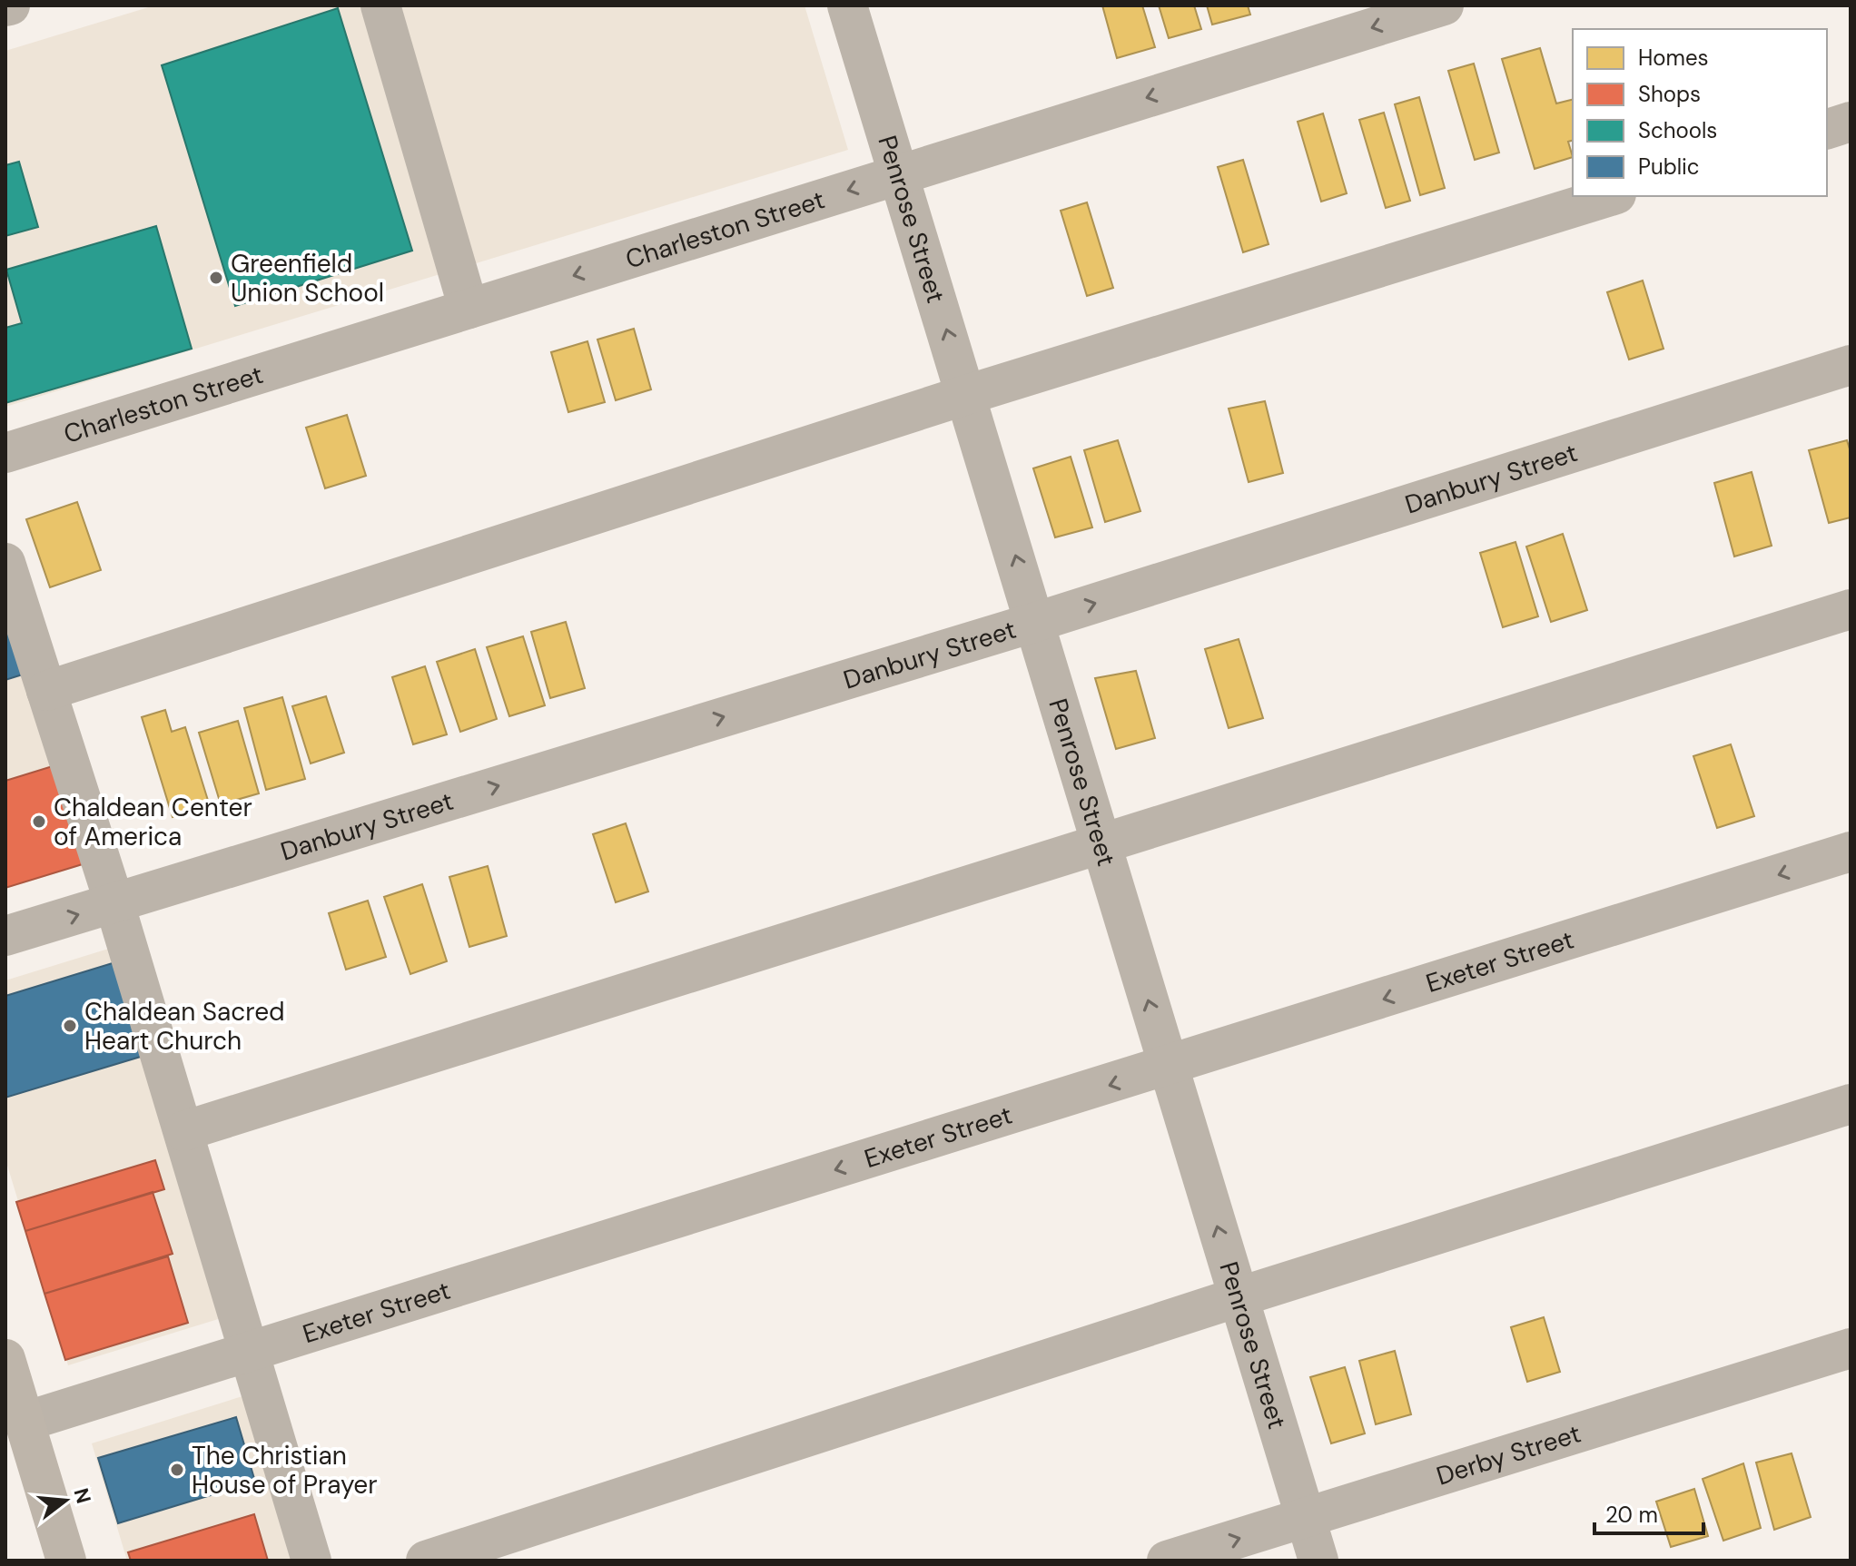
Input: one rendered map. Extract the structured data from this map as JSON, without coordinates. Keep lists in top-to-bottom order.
{
  "streets": {
    "street": [
      "Penrose Street",
      "Charleston Street",
      "Danbury Street",
      "Exeter Street",
      "Derby Street"
    ]
  },
  "crossings": [
    ["Penrose Street", "Charleston Street"],
    ["Penrose Street", "Danbury Street"],
    ["Penrose Street", "Exeter Street"],
    ["Penrose Street", "Derby Street"]
  ],
  "one_way": ["Penrose Street"],
  "places": [
    "Greenfield Union School",
    "Chaldean Center of America",
    "Chaldean Sacred Heart Church",
    "The Christian House of Prayer"
  ],
  "legend": [
    "Homes",
    "Shops",
    "Schools",
    "Public"
  ],
  "scale_bar": "20 m",
  "north": "right"
}
